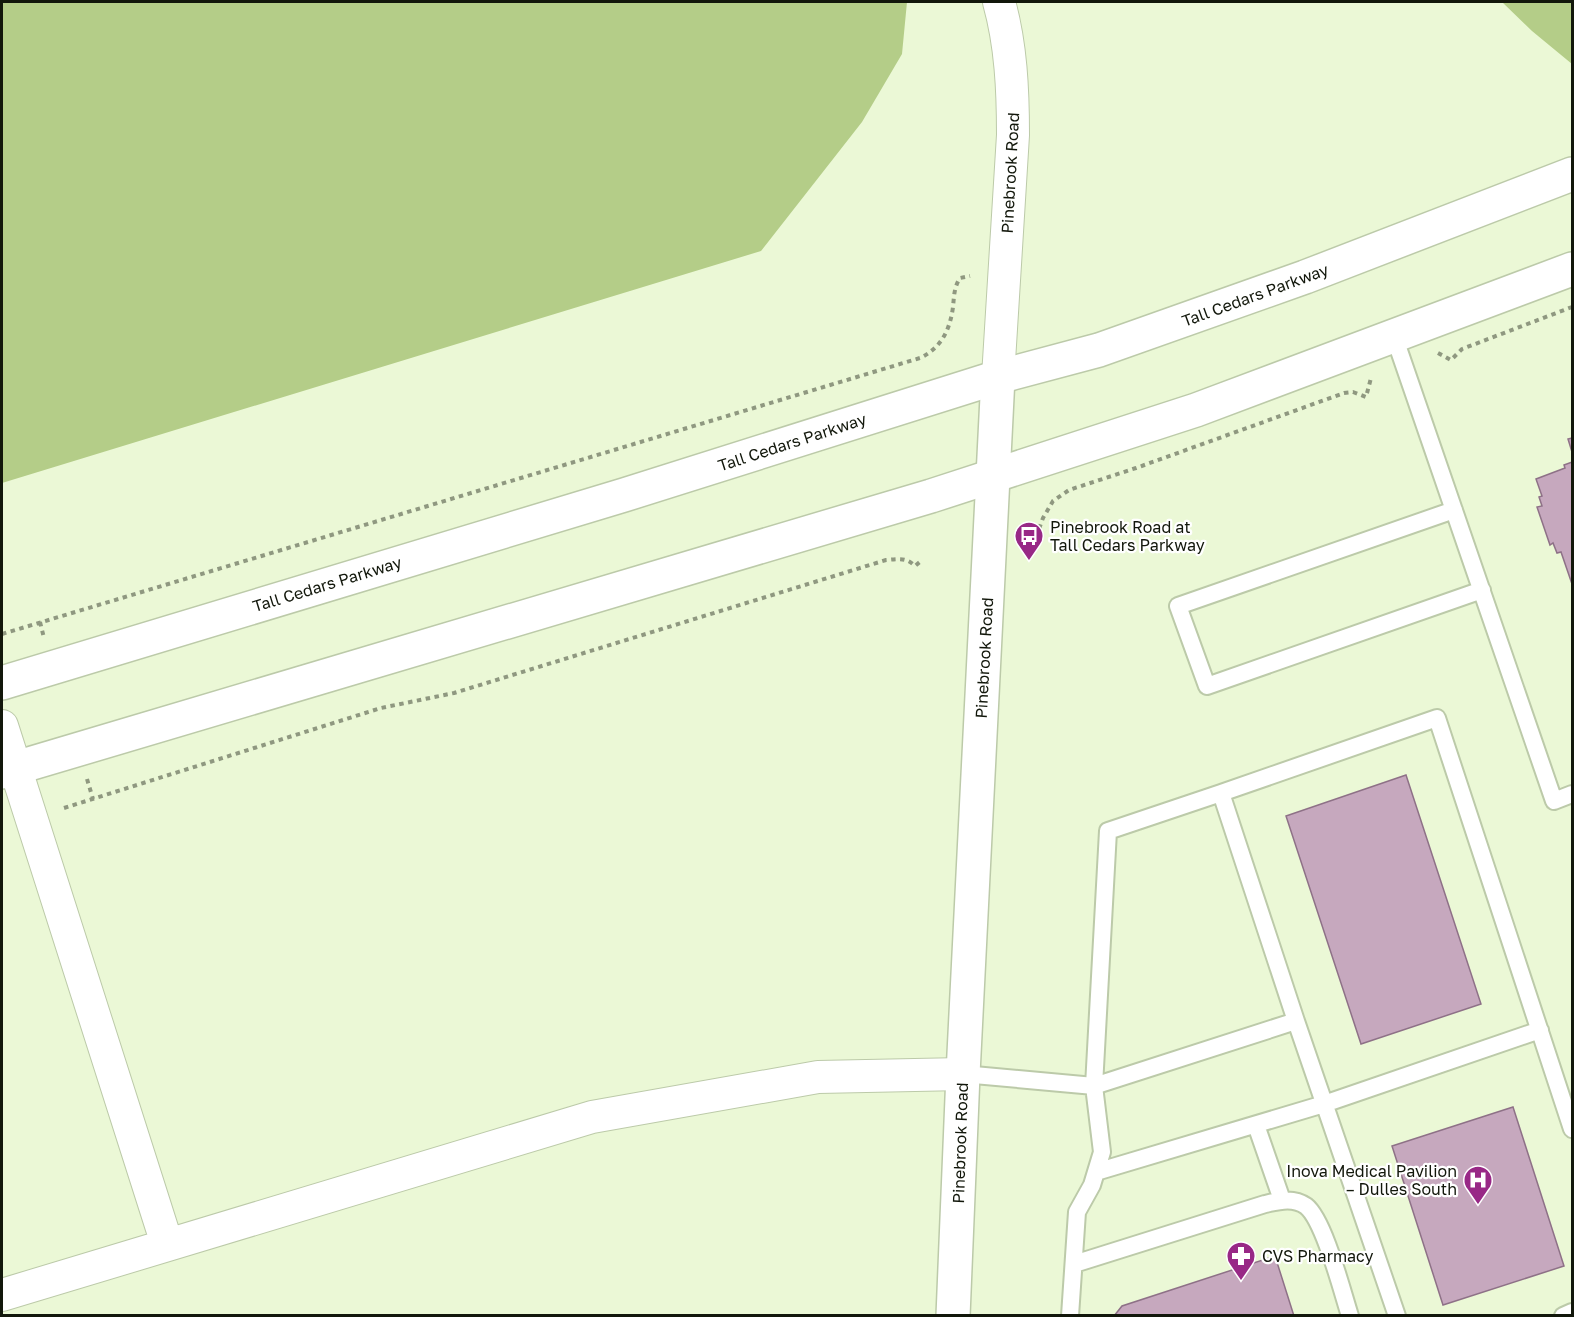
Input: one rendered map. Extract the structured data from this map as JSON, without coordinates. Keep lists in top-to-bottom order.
{
  "streets": {
    "main road": ["Pinebrook Road", "Tall Cedars Parkway"]
  },
  "crossings": [
    ["Pinebrook Road", "Tall Cedars Parkway"]
  ],
  "places": {
    "bus stop": ["Pinebrook Road at Tall Cedars Parkway"],
    "hospital": ["Inova Medical Pavilion – Dulles South"],
    "pharmacy": ["CVS Pharmacy"]
  }
}
